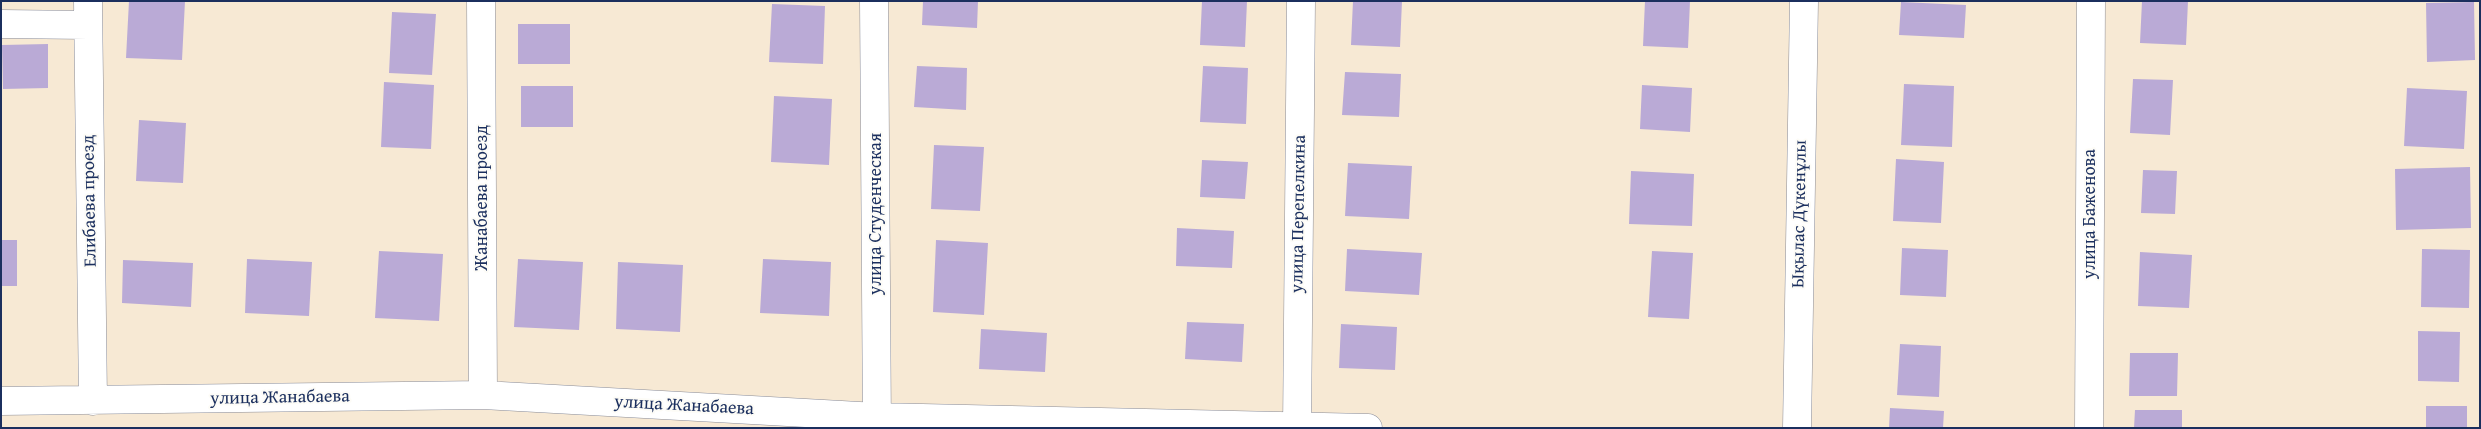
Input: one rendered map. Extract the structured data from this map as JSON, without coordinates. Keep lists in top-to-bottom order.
{
  "streets": {
    "street": [
      "Жанабаева проезд",
      "Елибаева проезд",
      "улица Студенческая",
      "улица Перепелкина",
      "Ықылас Дүкенұлы",
      "улица Баженова",
      "улица Жанабаева"
    ]
  },
  "crossings": [
    ["Жанабаева проезд", "улица Жанабаева"],
    ["Елибаева проезд", "улица Жанабаева"],
    ["улица Студенческая", "улица Жанабаева"],
    ["улица Перепелкина", "улица Жанабаева"]
  ]
}
